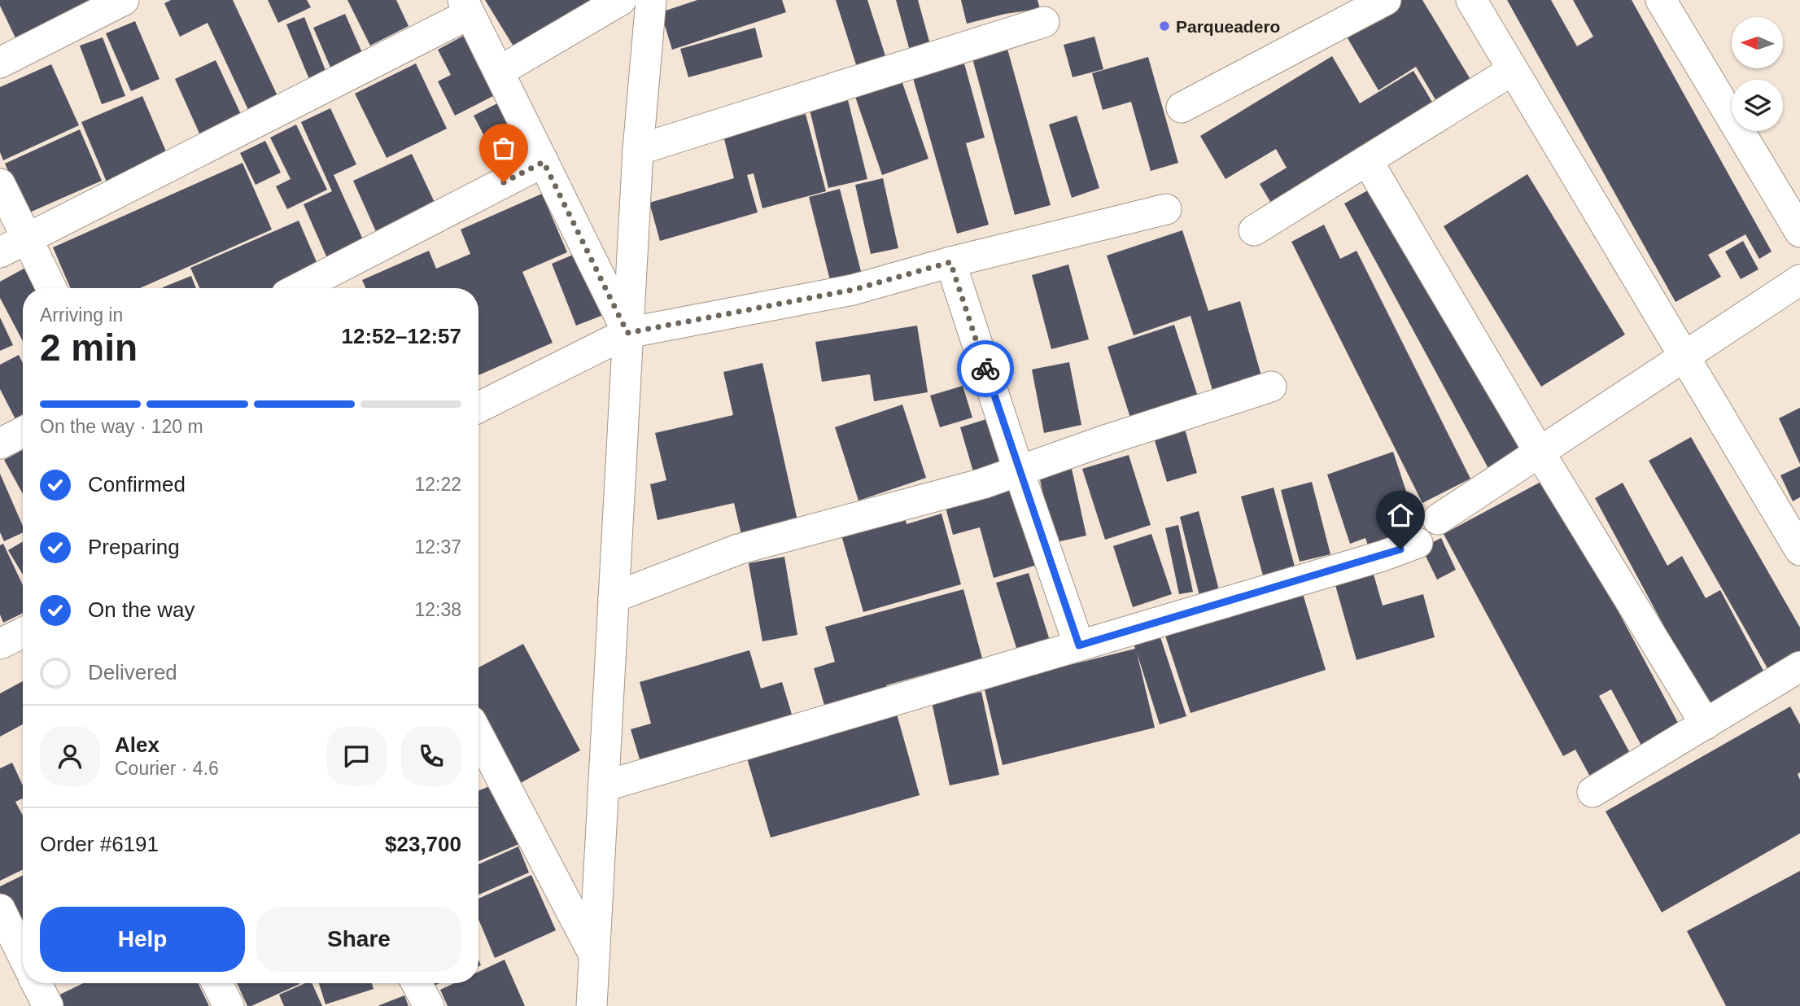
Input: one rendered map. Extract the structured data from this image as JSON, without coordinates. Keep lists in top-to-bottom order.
{
  "places": ["Parqueadero"],
  "north": "left",
  "page": {
    "heading": ["2 min", "Arriving in", "12:52–12:57"],
    "panel": [
      "Alex",
      "Courier · 4.6",
      "Order #6191",
      "$23,700"
    ],
    "bar": "On the way · 120 m",
    "list": [
      ["Confirmed", "12:22"],
      ["Preparing", "12:37"],
      ["On the way", "12:38"],
      "Delivered"
    ],
    "buttons": ["Help", "Share"]
  }
}
